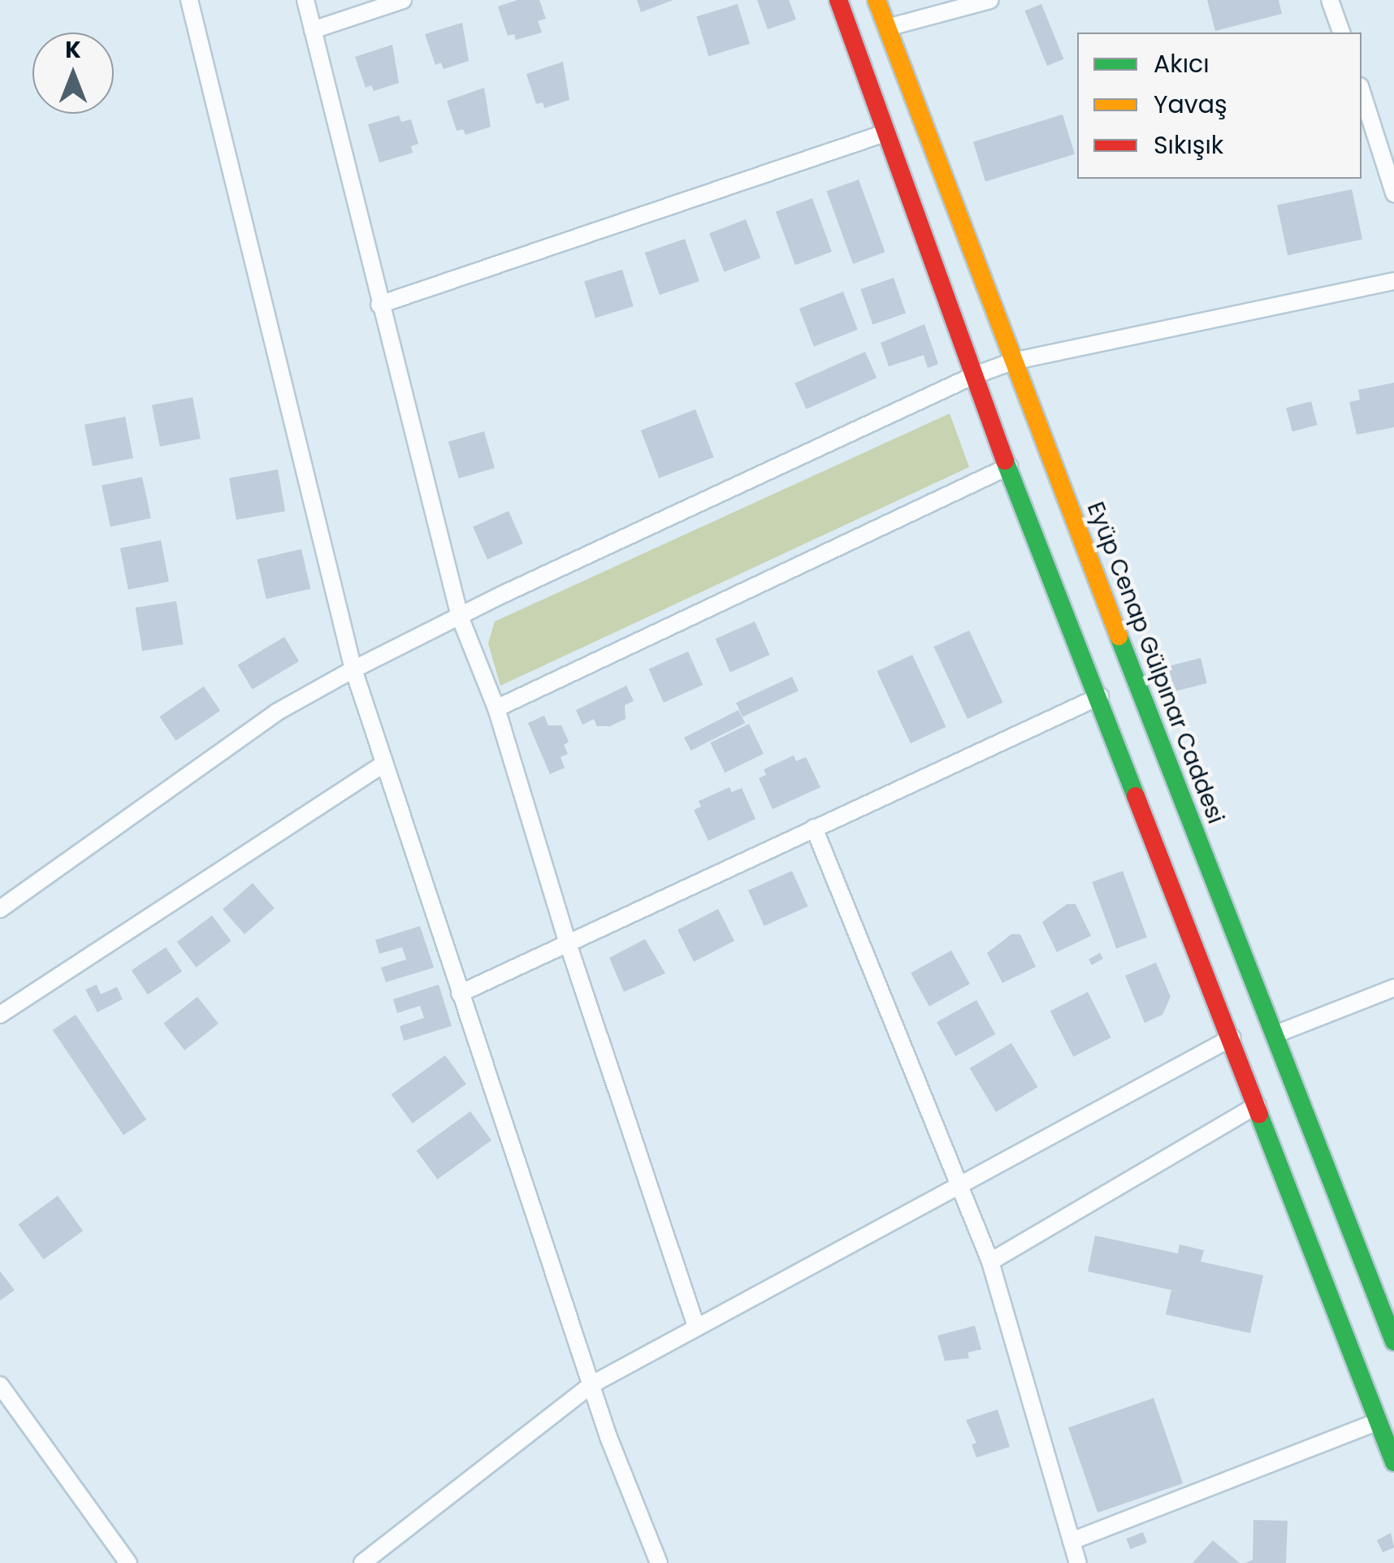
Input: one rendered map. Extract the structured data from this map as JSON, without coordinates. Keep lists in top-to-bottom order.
{
  "streets": {
    "main road": ["Eyüp Cenap Gülpınar Caddesi"]
  },
  "legend": ["Akıcı", "Yavaş", "Sıkışık"],
  "north": "top"
}
